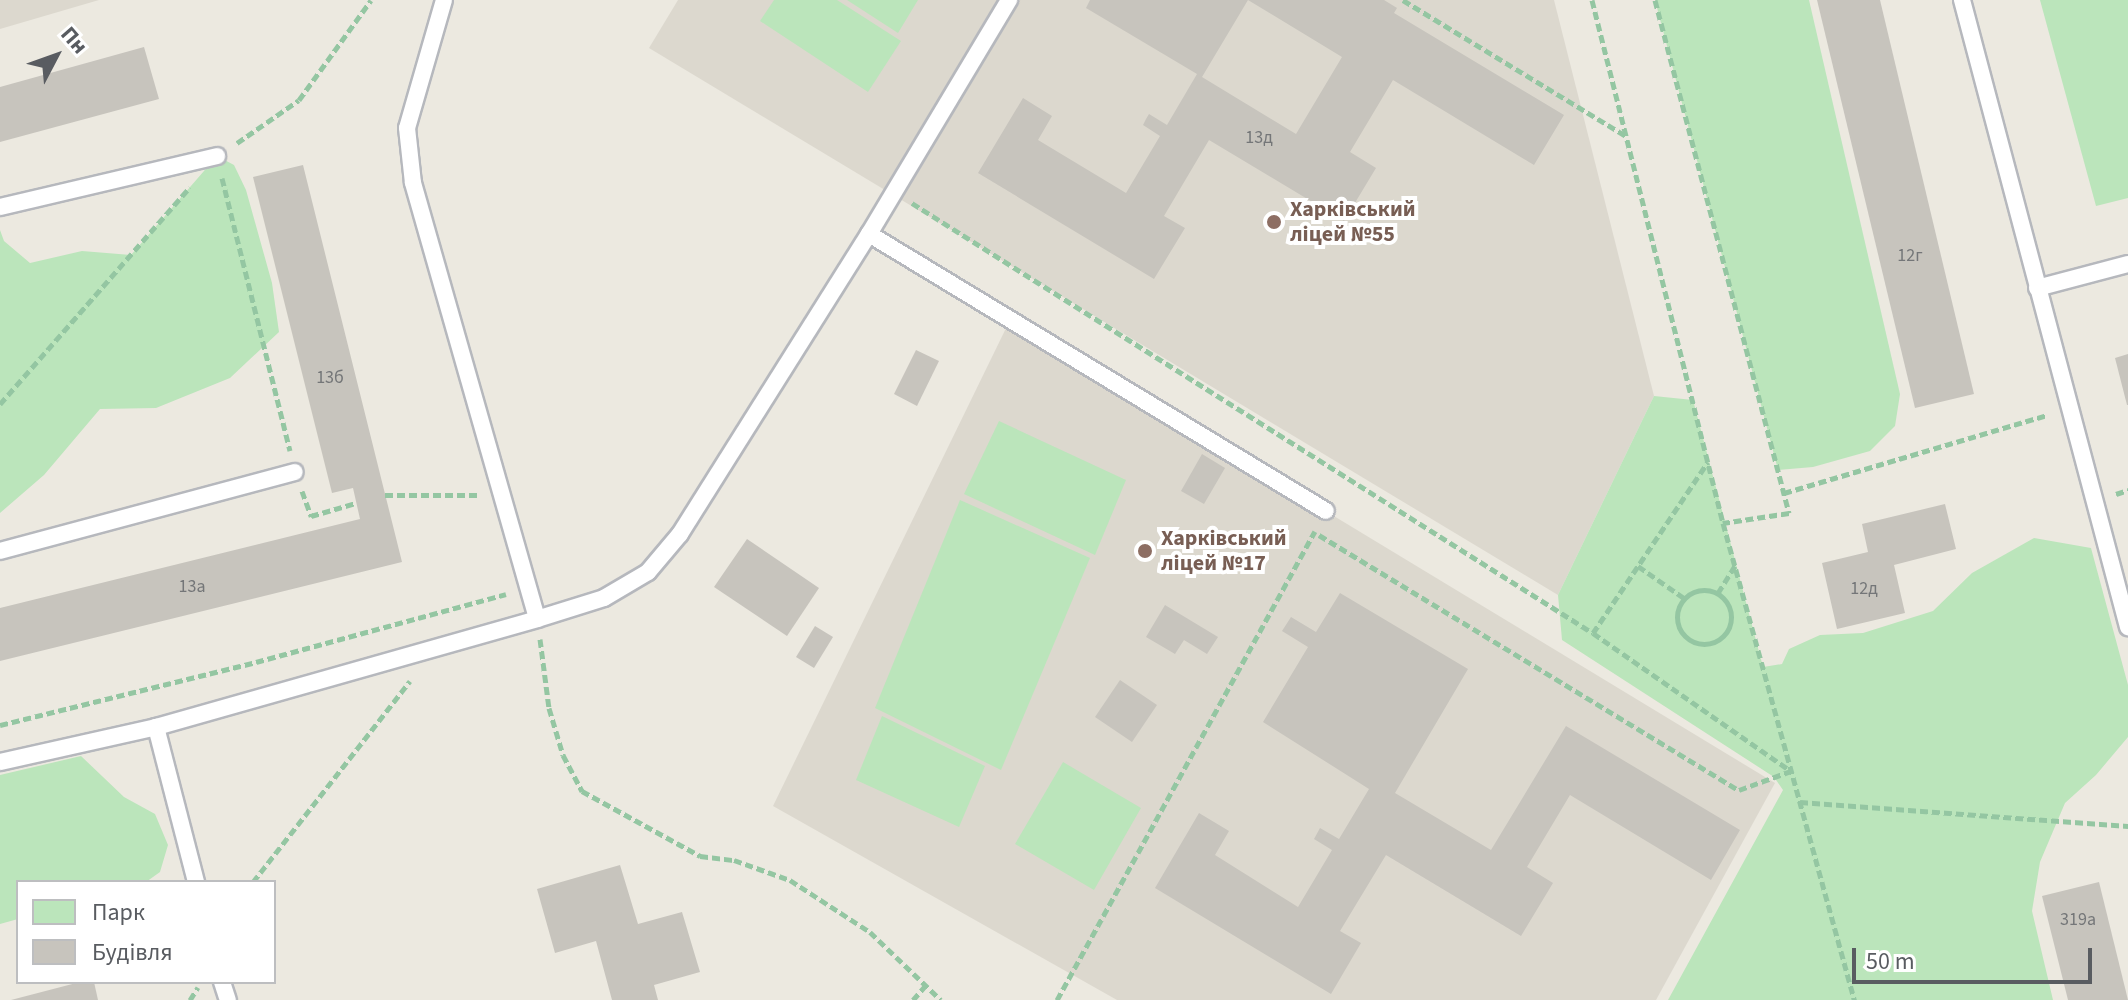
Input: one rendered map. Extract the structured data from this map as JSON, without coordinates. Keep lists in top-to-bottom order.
{
  "places": ["Харківський ліцей №55", "Харківський ліцей №17"],
  "house_numbers": [
    "13д",
    "12г",
    "13б",
    "13а",
    "12д",
    "319а"
  ],
  "legend": ["Парк", "Будівля"],
  "scale_bar": "50 m",
  "north": "top right"
}
